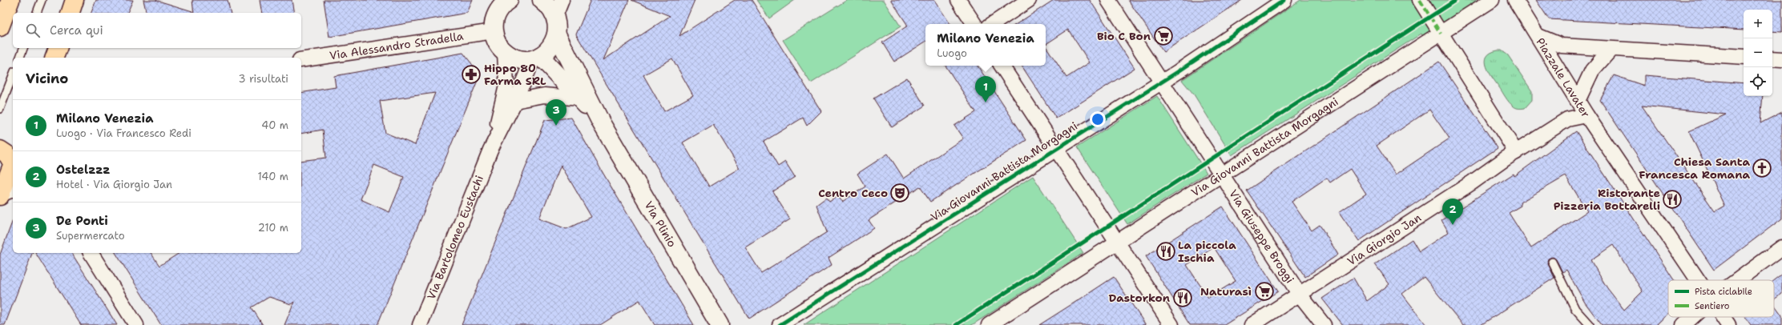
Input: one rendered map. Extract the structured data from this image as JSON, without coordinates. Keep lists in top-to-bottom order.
{
  "streets": {
    "street": [
      "Via Alessandro Stradella",
      "Piazzale Lavater",
      "Via Giovanni Battista Morgagni",
      "Via Plinio",
      "Via Giuseppe Broggi",
      "Via Bartolomeo Eustachi",
      "Via Giorgio Jan"
    ]
  },
  "crossings": [
    ["Piazzale Lavater", "Via Giorgio Jan"],
    ["Via Giovanni Battista Morgagni", "Via Giuseppe Broggi"],
    ["Via Plinio", "Via Bartolomeo Eustachi"],
    ["Via Giuseppe Broggi", "Via Giorgio Jan"]
  ],
  "places": {
    "supermarket": ["Bio C Bon", "Naturasì"],
    "pharmacy": ["Hippo 80 Farma SRL"],
    "church": ["Chiesa Santa Francesca Romana"],
    "theatre": ["Centro Ceco"],
    "restaurant": ["Ristorante Pizzeria Bottarelli", "La piccola Ischia", "Dastorkon"]
  },
  "legend": ["Pista ciclabile", "Sentiero"],
  "page": {
    "map_buttons": ["+", "−"],
    "search": "Cerca qui",
    "popup": ["Milano Venezia", "Luogo"],
    "heading": ["Vicino", "3 risultati"],
    "pins": ["1", "3", "2"],
    "list": [
      {
        "mark": "1",
        "name": "Milano Venezia",
        "note": "Luogo · Via Francesco Redi",
        "value": "40 m"
      },
      {
        "mark": "2",
        "name": "Ostelzzz",
        "note": "Hotel · Via Giorgio Jan",
        "value": "140 m"
      },
      {
        "mark": "3",
        "name": "De Ponti",
        "note": "Supermercato",
        "value": "210 m"
      }
    ]
  }
}
